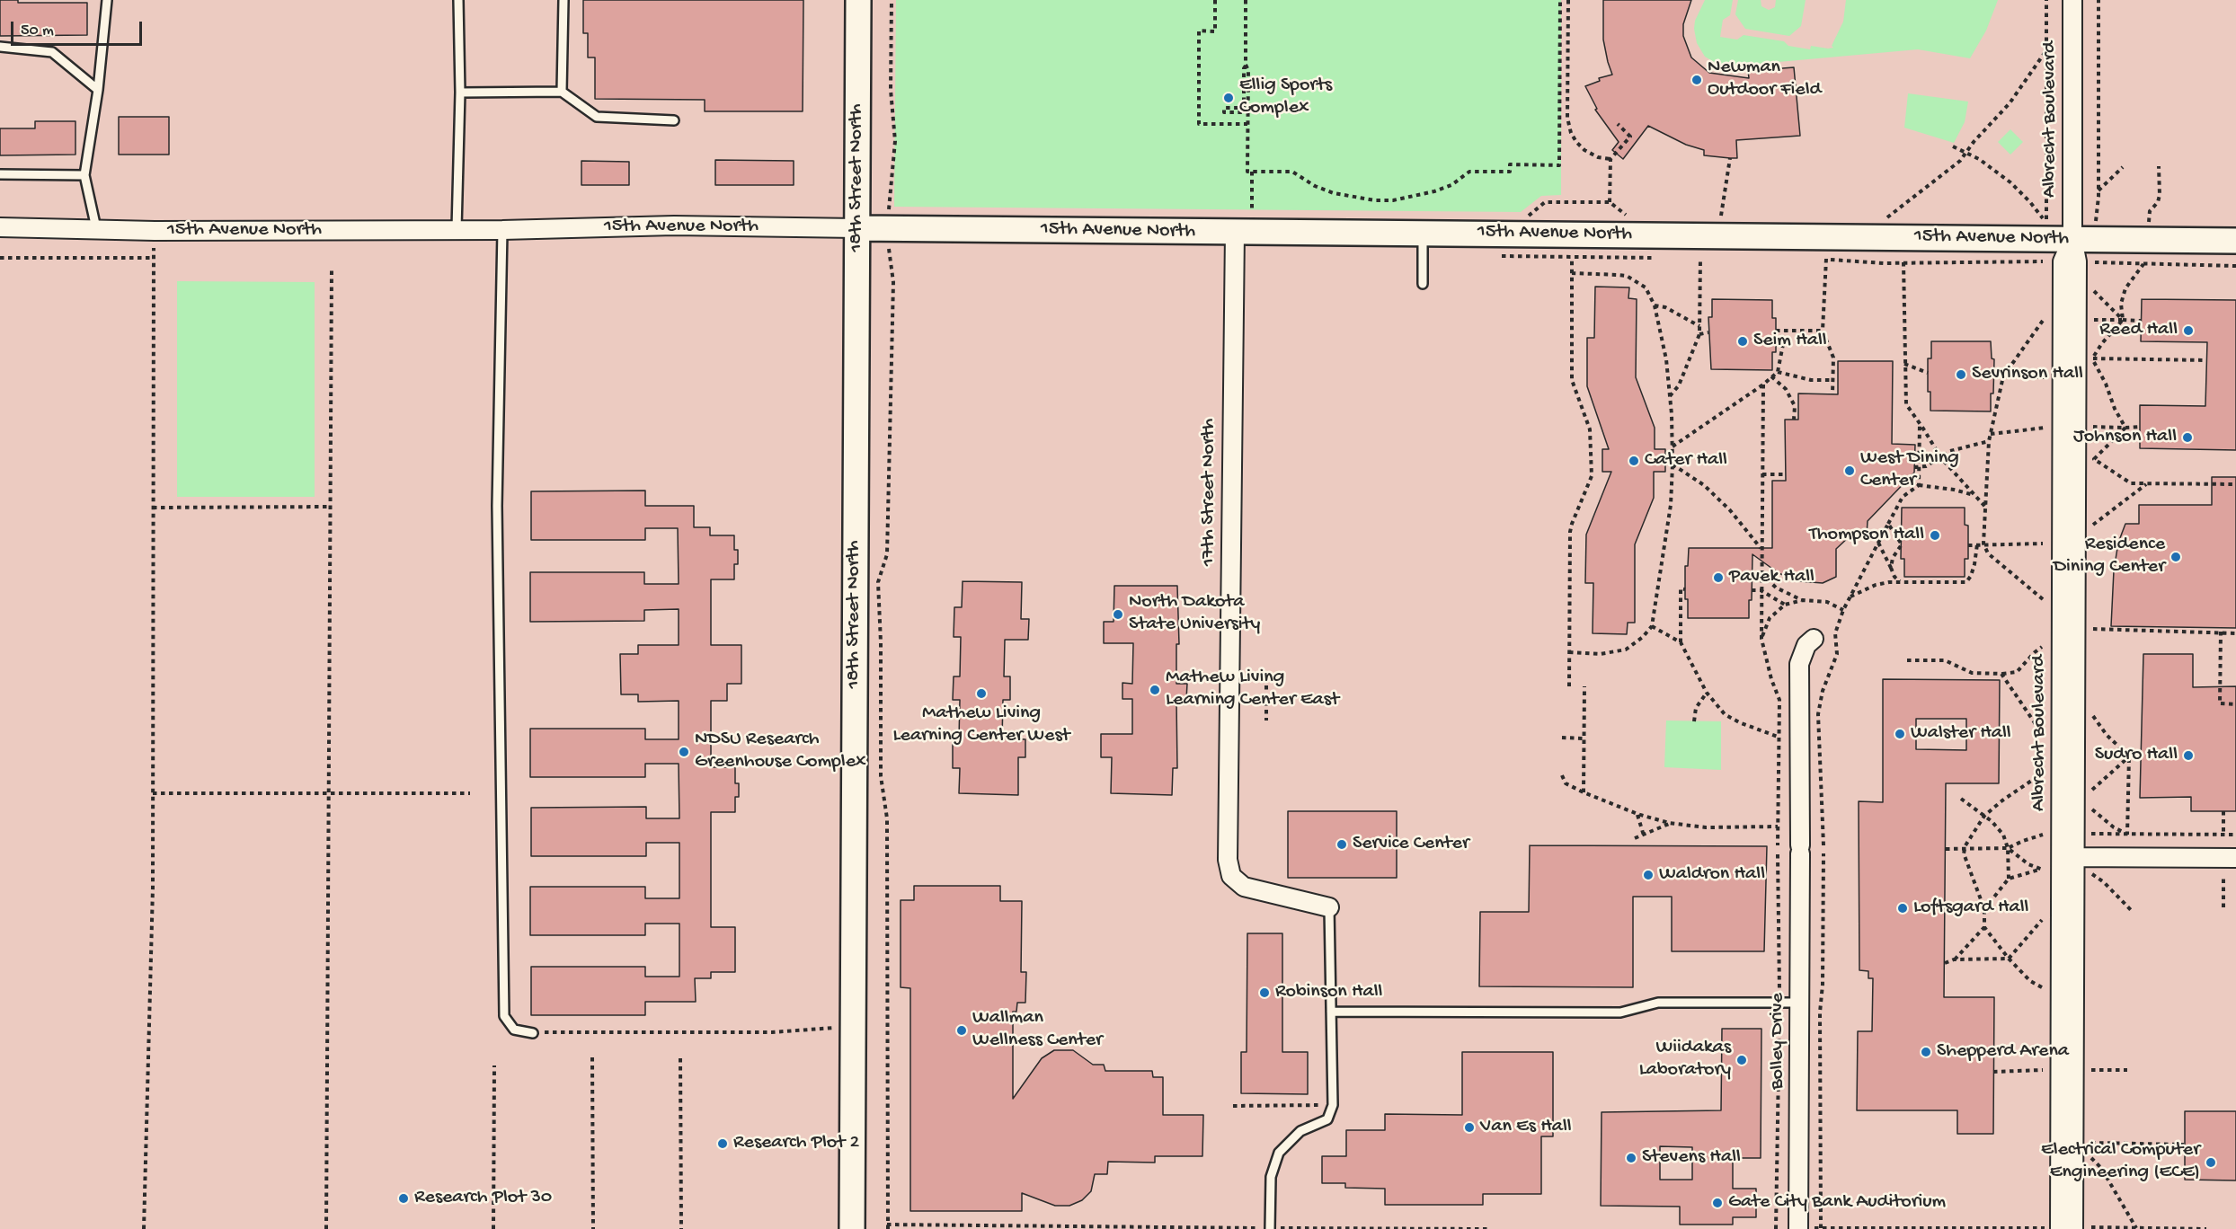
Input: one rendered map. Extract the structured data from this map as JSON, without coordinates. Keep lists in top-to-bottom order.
{
  "streets": {
    "street": [
      "Albrecht Boulevard",
      "18th Street North",
      "15th Avenue North",
      "17th Street North",
      "Bolley Drive"
    ]
  },
  "crossings": [
    ["Albrecht Boulevard", "15th Avenue North"],
    ["18th Street North", "15th Avenue North"],
    ["15th Avenue North", "17th Street North"]
  ],
  "places": [
    "Newman Outdoor Field",
    "Ellig Sports Complex",
    "Reed Hall",
    "Seim Hall",
    "Sevrinson Hall",
    "Johnson Hall",
    "Cater Hall",
    "West Dining Center",
    "Thompson Hall",
    "Residence Dining Center",
    "Pavek Hall",
    "North Dakota State University",
    "Mathew Living Learning Center East",
    "Mathew Living Learning Center West",
    "Walster Hall",
    "NDSU Research Greenhouse Complex",
    "Sudro Hall",
    "Service Center",
    "Waldron Hall",
    "Loftsgard Hall",
    "Robinson Hall",
    "Wallman Wellness Center",
    "Shepperd Arena",
    "Wiidakas Laboratory",
    "Van Es Hall",
    "Research Plot 2",
    "Stevens Hall",
    "Electrical Computer Engineering (ECE)",
    "Research Plot 30",
    "Gate City Bank Auditorium"
  ],
  "scale_bar": "50 m"
}
